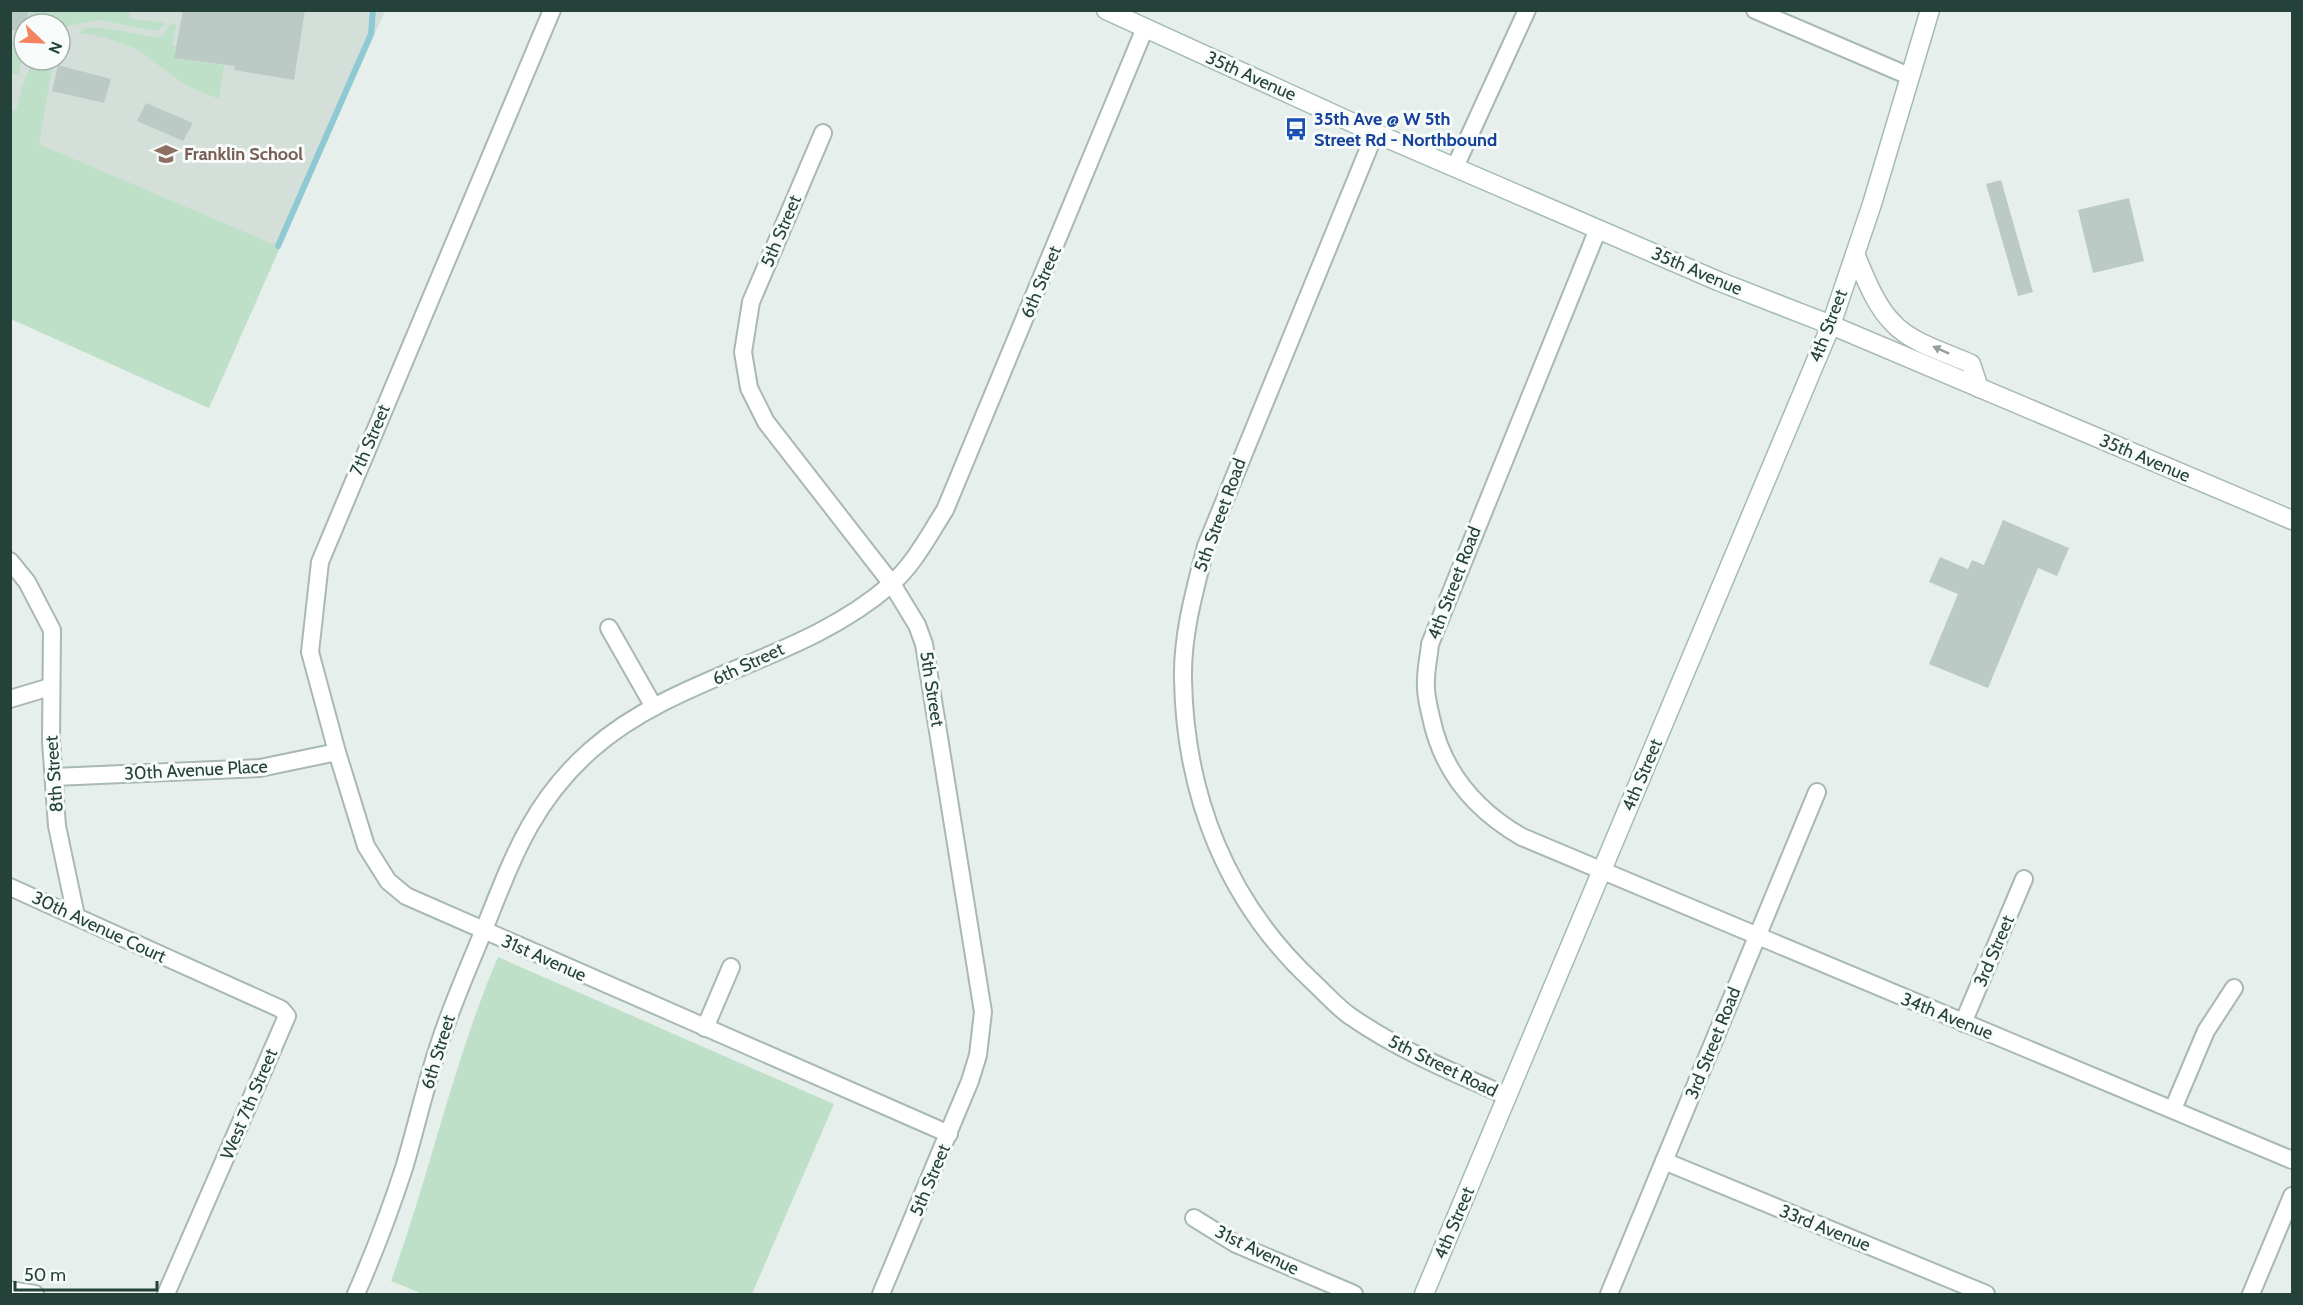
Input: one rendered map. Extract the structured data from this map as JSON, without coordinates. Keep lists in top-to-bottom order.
{
  "streets": {
    "main road": ["35th Avenue", "4th Street"],
    "street": [
      "5th Street",
      "6th Street",
      "7th Street",
      "5th Street Road",
      "4th Street Road",
      "30th Avenue Place",
      "8th Street",
      "30th Avenue Court",
      "3rd Street",
      "31st Avenue",
      "34th Avenue",
      "3rd Street Road",
      "West 7th Street",
      "33rd Avenue"
    ]
  },
  "crossings": [
    ["35th Avenue", "6th Street"],
    ["35th Avenue", "4th Street"],
    ["35th Avenue", "5th Street Road"],
    ["35th Avenue", "4th Street Road"],
    ["5th Street", "6th Street"],
    ["5th Street", "31st Avenue"],
    ["6th Street", "31st Avenue"],
    ["4th Street", "5th Street Road"],
    ["4th Street", "4th Street Road"],
    ["4th Street", "34th Avenue"],
    ["7th Street", "30th Avenue Place"],
    ["7th Street", "31st Avenue"],
    ["4th Street Road", "34th Avenue"],
    ["30th Avenue Place", "8th Street"],
    ["8th Street", "30th Avenue Court"],
    ["30th Avenue Court", "West 7th Street"],
    ["3rd Street", "34th Avenue"],
    ["34th Avenue", "3rd Street Road"],
    ["3rd Street Road", "33rd Avenue"]
  ],
  "places": {
    "bus stop": ["35th Ave @ W 5th Street Rd - Northbound"],
    "school or university": ["Franklin School"]
  },
  "scale_bar": "50 m",
  "north": "bottom right"
}
